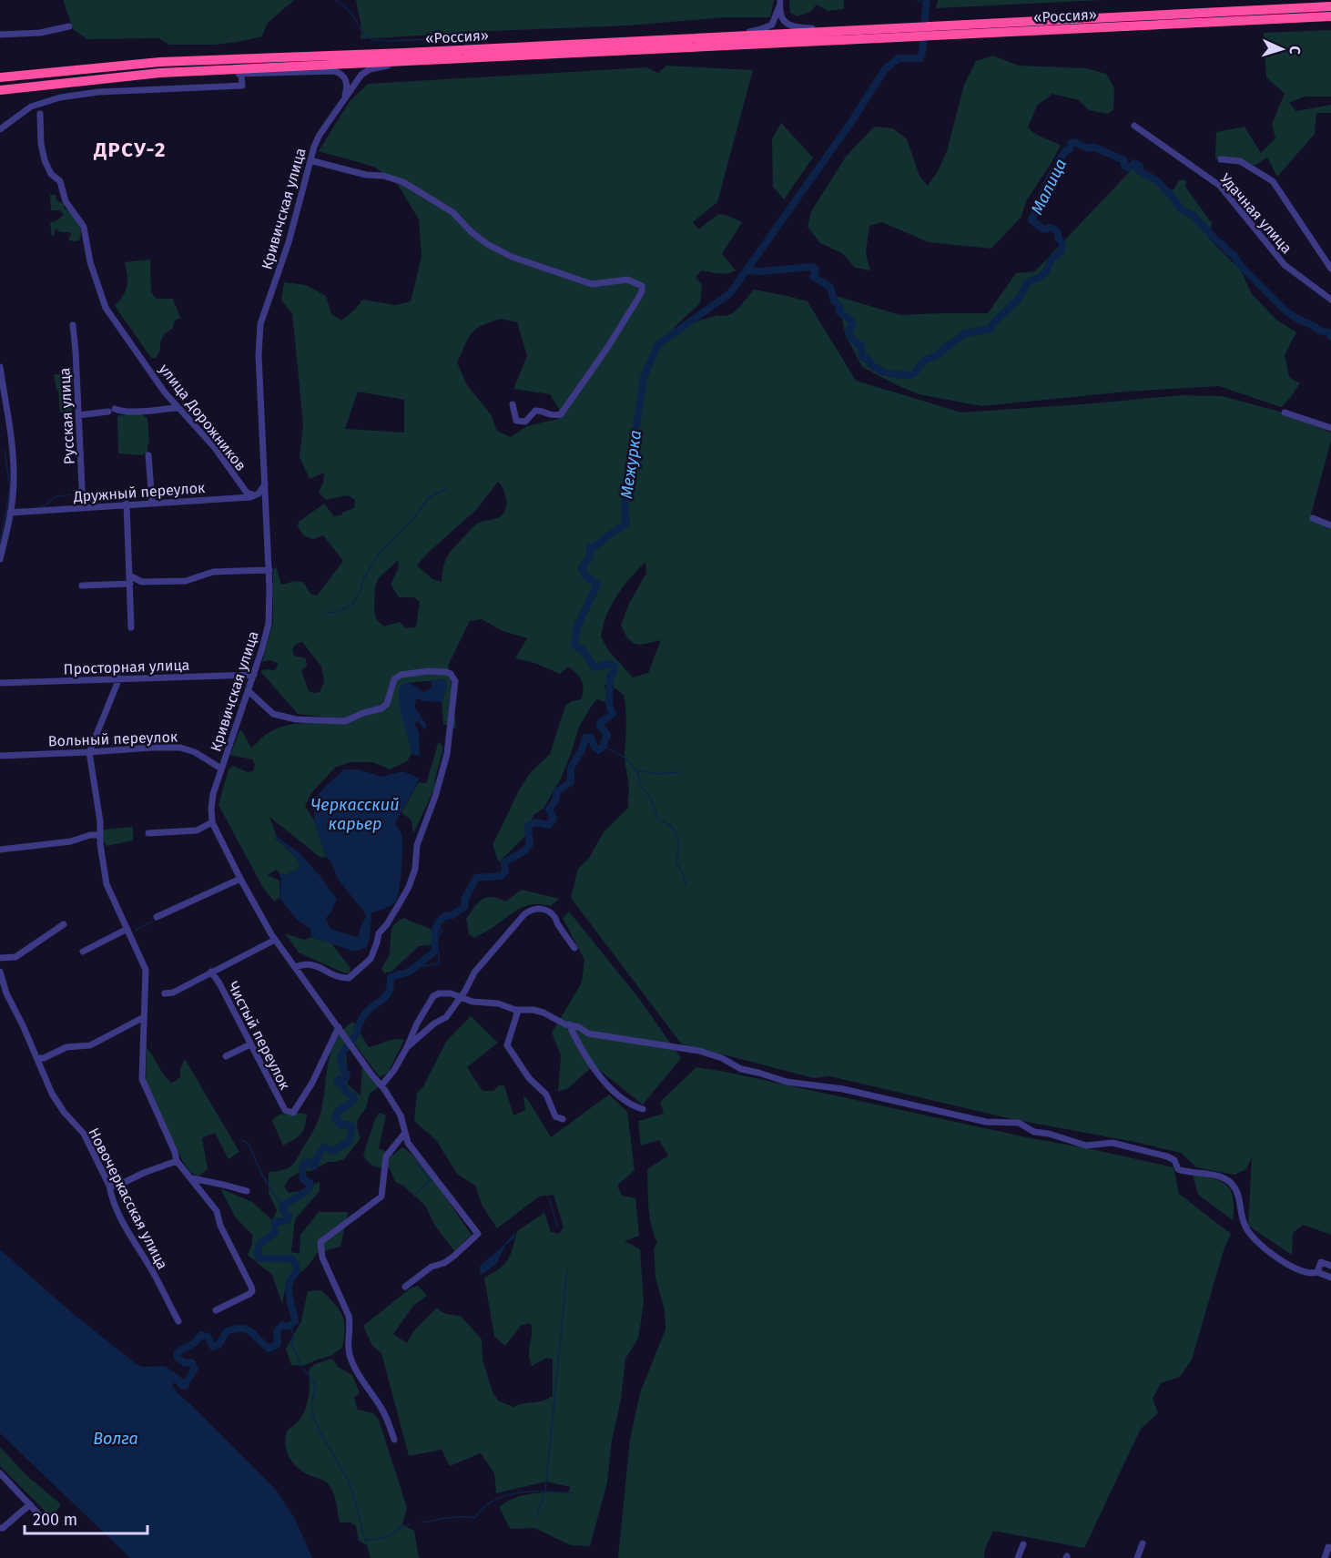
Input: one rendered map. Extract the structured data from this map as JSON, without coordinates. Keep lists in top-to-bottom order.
{
  "streets": {
    "highway": ["«Россия»"],
    "street": [
      "Кривичская улица",
      "Удачная улица",
      "Русская улица",
      "улица Дорожников",
      "Дружный переулок",
      "Просторная улица",
      "Вольный переулок",
      "Чистый переулок",
      "Новочеркасская улица"
    ]
  },
  "crossings": [
    ["«Россия»", "Кривичская улица"],
    ["Кривичская улица", "Просторная улица"],
    ["Кривичская улица", "Вольный переулок"],
    ["Кривичская улица", "Чистый переулок"],
    ["Русская улица", "Дружный переулок"],
    ["улица Дорожников", "Дружный переулок"]
  ],
  "districts": ["ДРСУ-2"],
  "water": [
    "Малица",
    "Межурка",
    "Черкасский карьер",
    "Волга"
  ],
  "scale_bar": "200 m",
  "north": "right"
}
